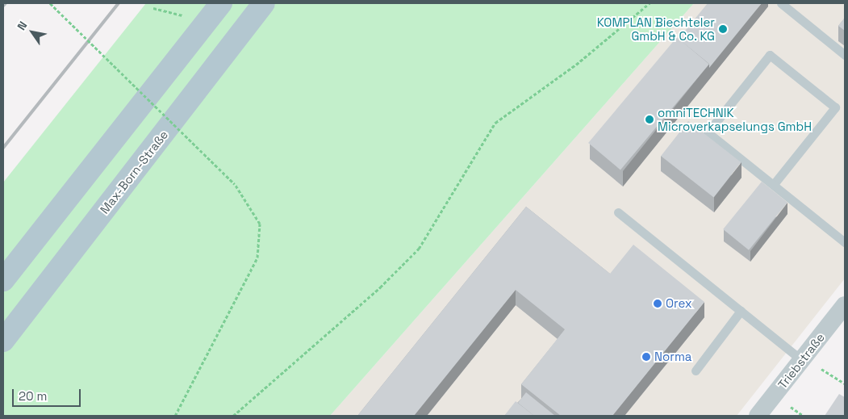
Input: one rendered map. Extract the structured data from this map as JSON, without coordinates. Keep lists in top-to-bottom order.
{
  "streets": {
    "main road": ["Max-Born-Straße"],
    "street": ["Triebstraße"]
  },
  "places": [
    "KOMPLAN Biechteler GmbH & Co. KG",
    "omniTECHNIK Microverkapselungs GmbH",
    "Orex",
    "Norma"
  ],
  "scale_bar": "20 m",
  "north": "top left"
}
